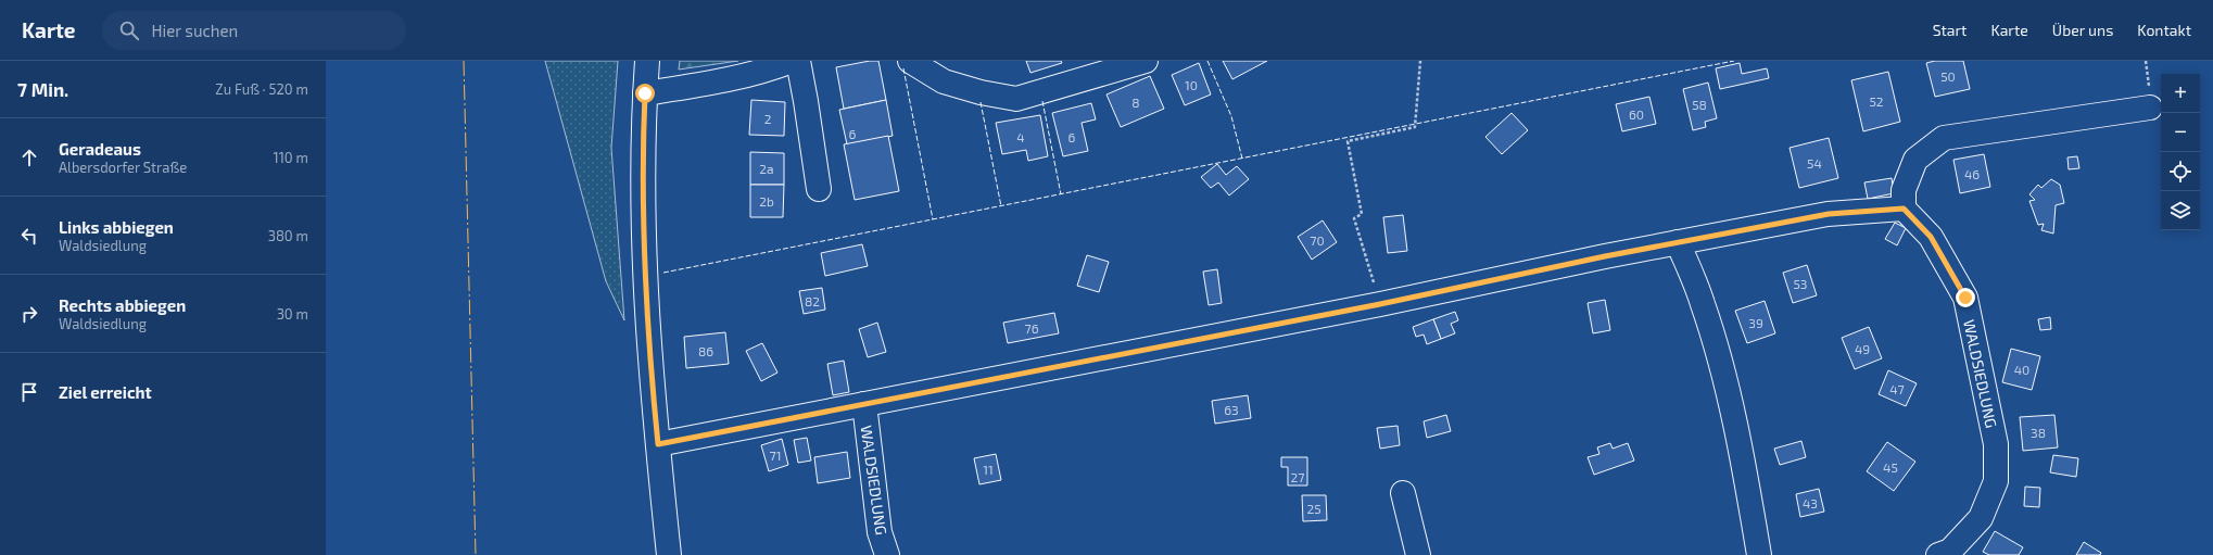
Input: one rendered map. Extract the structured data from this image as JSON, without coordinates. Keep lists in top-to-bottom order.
{
  "streets": {
    "street": ["WALDSIEDLUNG"]
  },
  "house_numbers": [
    "50",
    "10",
    "52",
    "8",
    "58",
    "60",
    "2",
    "6",
    "4",
    "6",
    "54",
    "2a",
    "46",
    "2b",
    "70",
    "53",
    "82",
    "39",
    "76",
    "49",
    "86",
    "40",
    "47",
    "63",
    "38",
    "71",
    "45",
    "11",
    "27",
    "43",
    "25"
  ],
  "page": {
    "header": "Karte",
    "search": "Hier suchen",
    "nav": [
      "Start",
      "Karte",
      "Über uns",
      "Kontakt"
    ],
    "heading": ["7 Min.", "Zu Fuß · 520 m"],
    "map_buttons": ["+", "−"],
    "list": [
      ["Geradeaus", "Albersdorfer Straße", "110 m"],
      ["Links abbiegen", "Waldsiedlung", "380 m"],
      ["Rechts abbiegen", "Waldsiedlung", "30 m"],
      "Ziel erreicht"
    ]
  }
}
